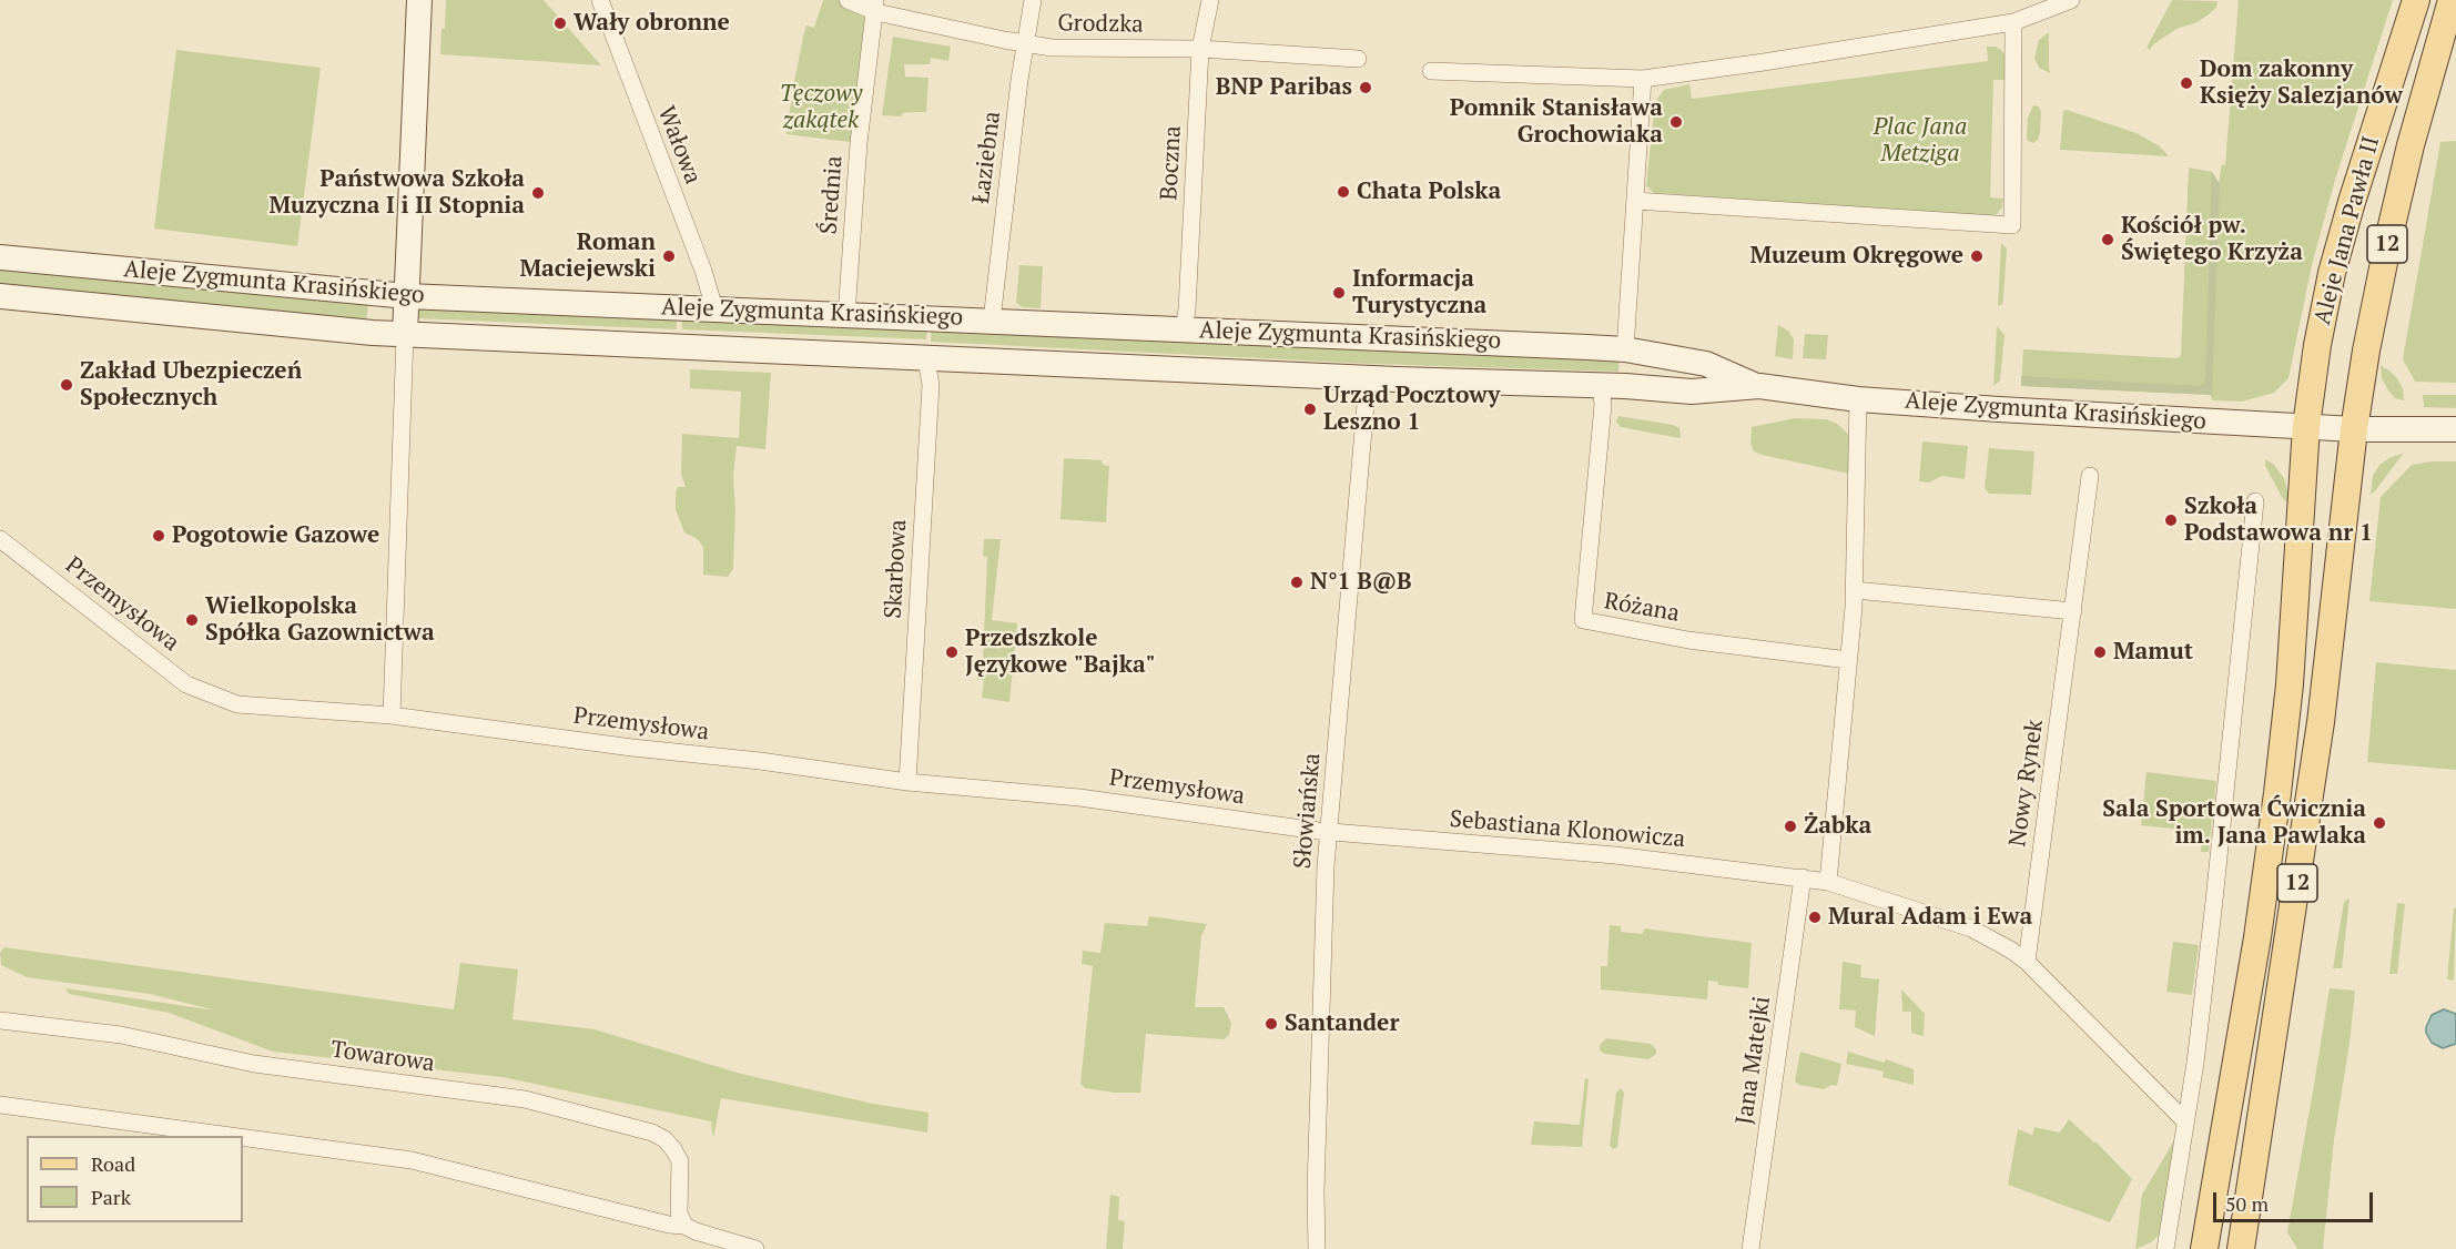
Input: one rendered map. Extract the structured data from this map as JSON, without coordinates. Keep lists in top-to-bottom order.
{
  "streets": {
    "main road": ["Aleje Jana Pawła II", "12"],
    "street": [
      "Grodzka",
      "Wałowa",
      "Łaziebna",
      "Boczna",
      "Średnia",
      "Aleje Zygmunta Krasińskiego",
      "Skarbowa",
      "Przemysłowa",
      "Różana",
      "Nowy Rynek",
      "Słowiańska",
      "Sebastiana Klonowicza",
      "Towarowa",
      "Jana Matejki"
    ]
  },
  "crossings": [
    ["Grodzka", "Łaziebna"],
    ["Grodzka", "Boczna"],
    ["Grodzka", "Średnia"],
    ["Wałowa", "Aleje Zygmunta Krasińskiego"],
    ["Łaziebna", "Aleje Zygmunta Krasińskiego"],
    ["Boczna", "Aleje Zygmunta Krasińskiego"],
    ["Średnia", "Aleje Zygmunta Krasińskiego"],
    ["Aleje Jana Pawła II", "12"],
    ["Aleje Jana Pawła II", "Aleje Zygmunta Krasińskiego"],
    ["12", "Aleje Zygmunta Krasińskiego"],
    ["Aleje Zygmunta Krasińskiego", "Skarbowa"],
    ["Aleje Zygmunta Krasińskiego", "Różana"],
    ["Aleje Zygmunta Krasińskiego", "Słowiańska"],
    ["Skarbowa", "Przemysłowa"],
    ["Przemysłowa", "Słowiańska"],
    ["Przemysłowa", "Sebastiana Klonowicza"],
    ["Słowiańska", "Sebastiana Klonowicza"],
    ["Sebastiana Klonowicza", "Jana Matejki"]
  ],
  "parks": ["Tęczowy zakątek", "Plac Jana Metziga"],
  "places": [
    "Wały obronne",
    "Dom zakonny Księży Salezjanów",
    "BNP Paribas",
    "Pomnik Stanisława Grochowiaka",
    "Chata Polska",
    "Państwowa Szkoła Muzyczna I i II Stopnia",
    "Kościół pw. Świętego Krzyża",
    "Roman Maciejewski",
    "Muzeum Okręgowe",
    "Informacja Turystyczna",
    "Zakład Ubezpieczeń Społecznych",
    "Urząd Pocztowy Leszno 1",
    "Szkoła Podstawowa nr 1",
    "Pogotowie Gazowe",
    "N°1 B@B",
    "Wielkopolska Spółka Gazownictwa",
    "Przedszkole Językowe \"Bajka\"",
    "Mamut",
    "Sala Sportowa Ćwicznia im. Jana Pawlaka",
    "Żabka",
    "Mural Adam i Ewa",
    "Santander"
  ],
  "legend": ["Road", "Park"],
  "scale_bar": "50 m"
}
